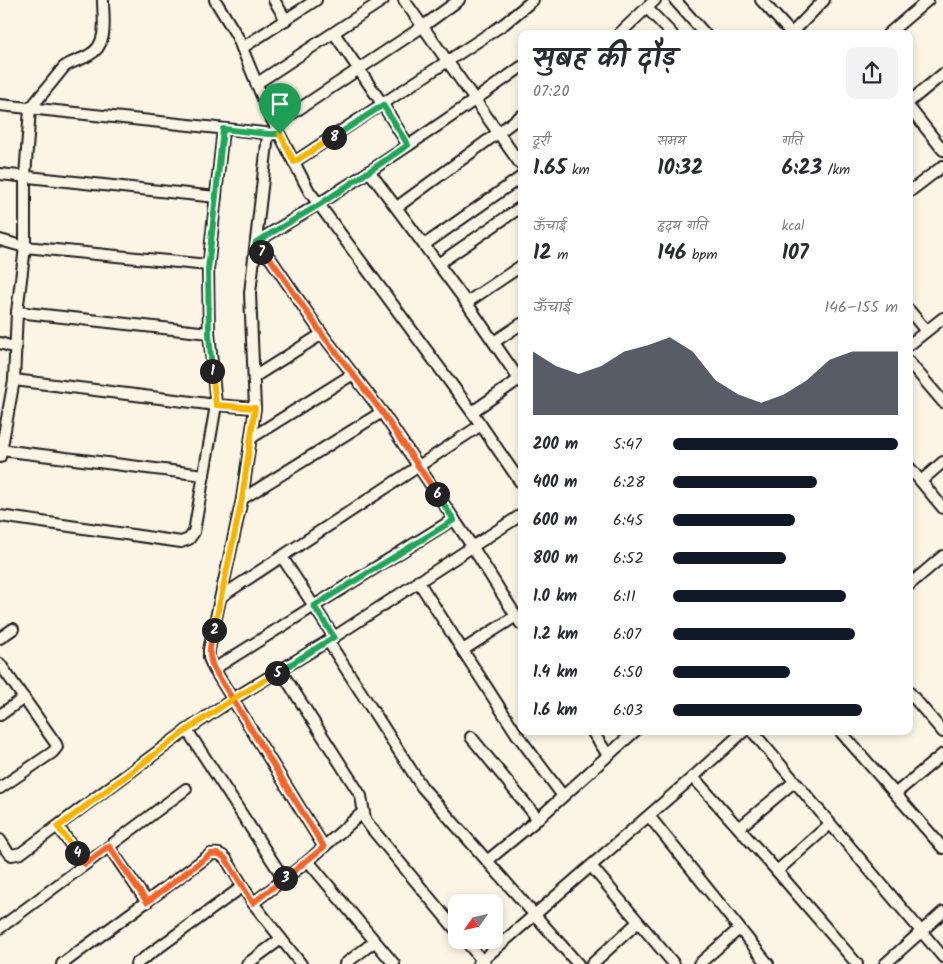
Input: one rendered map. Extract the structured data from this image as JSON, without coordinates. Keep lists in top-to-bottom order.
{
  "north": "bottom left",
  "page": {
    "heading": ["सुबह की दौड़", "07:20"],
    "stats": [
      ["दूरी", "1.65 km"],
      ["समय", "10:32"],
      ["गति", "6:23 /km"],
      ["ऊँचाई", "12 m"],
      ["हृदय गति", "146 bpm"],
      ["kcal", "107"]
    ],
    "pins": [
      "8",
      "7",
      "1",
      "6",
      "2",
      "5",
      "4",
      "3"
    ],
    "chart": ["ऊँचाई", "146–155 m"],
    "list": [
      {
        "name": "200 m",
        "note": "5:47"
      },
      {
        "name": "400 m",
        "note": "6:28"
      },
      {
        "name": "600 m",
        "note": "6:45"
      },
      {
        "name": "800 m",
        "note": "6:52"
      },
      {
        "name": "1.0 km",
        "note": "6:11"
      },
      {
        "name": "1.2 km",
        "note": "6:07"
      },
      {
        "name": "1.4 km",
        "note": "6:50"
      },
      {
        "name": "1.6 km",
        "note": "6:03"
      }
    ]
  }
}
